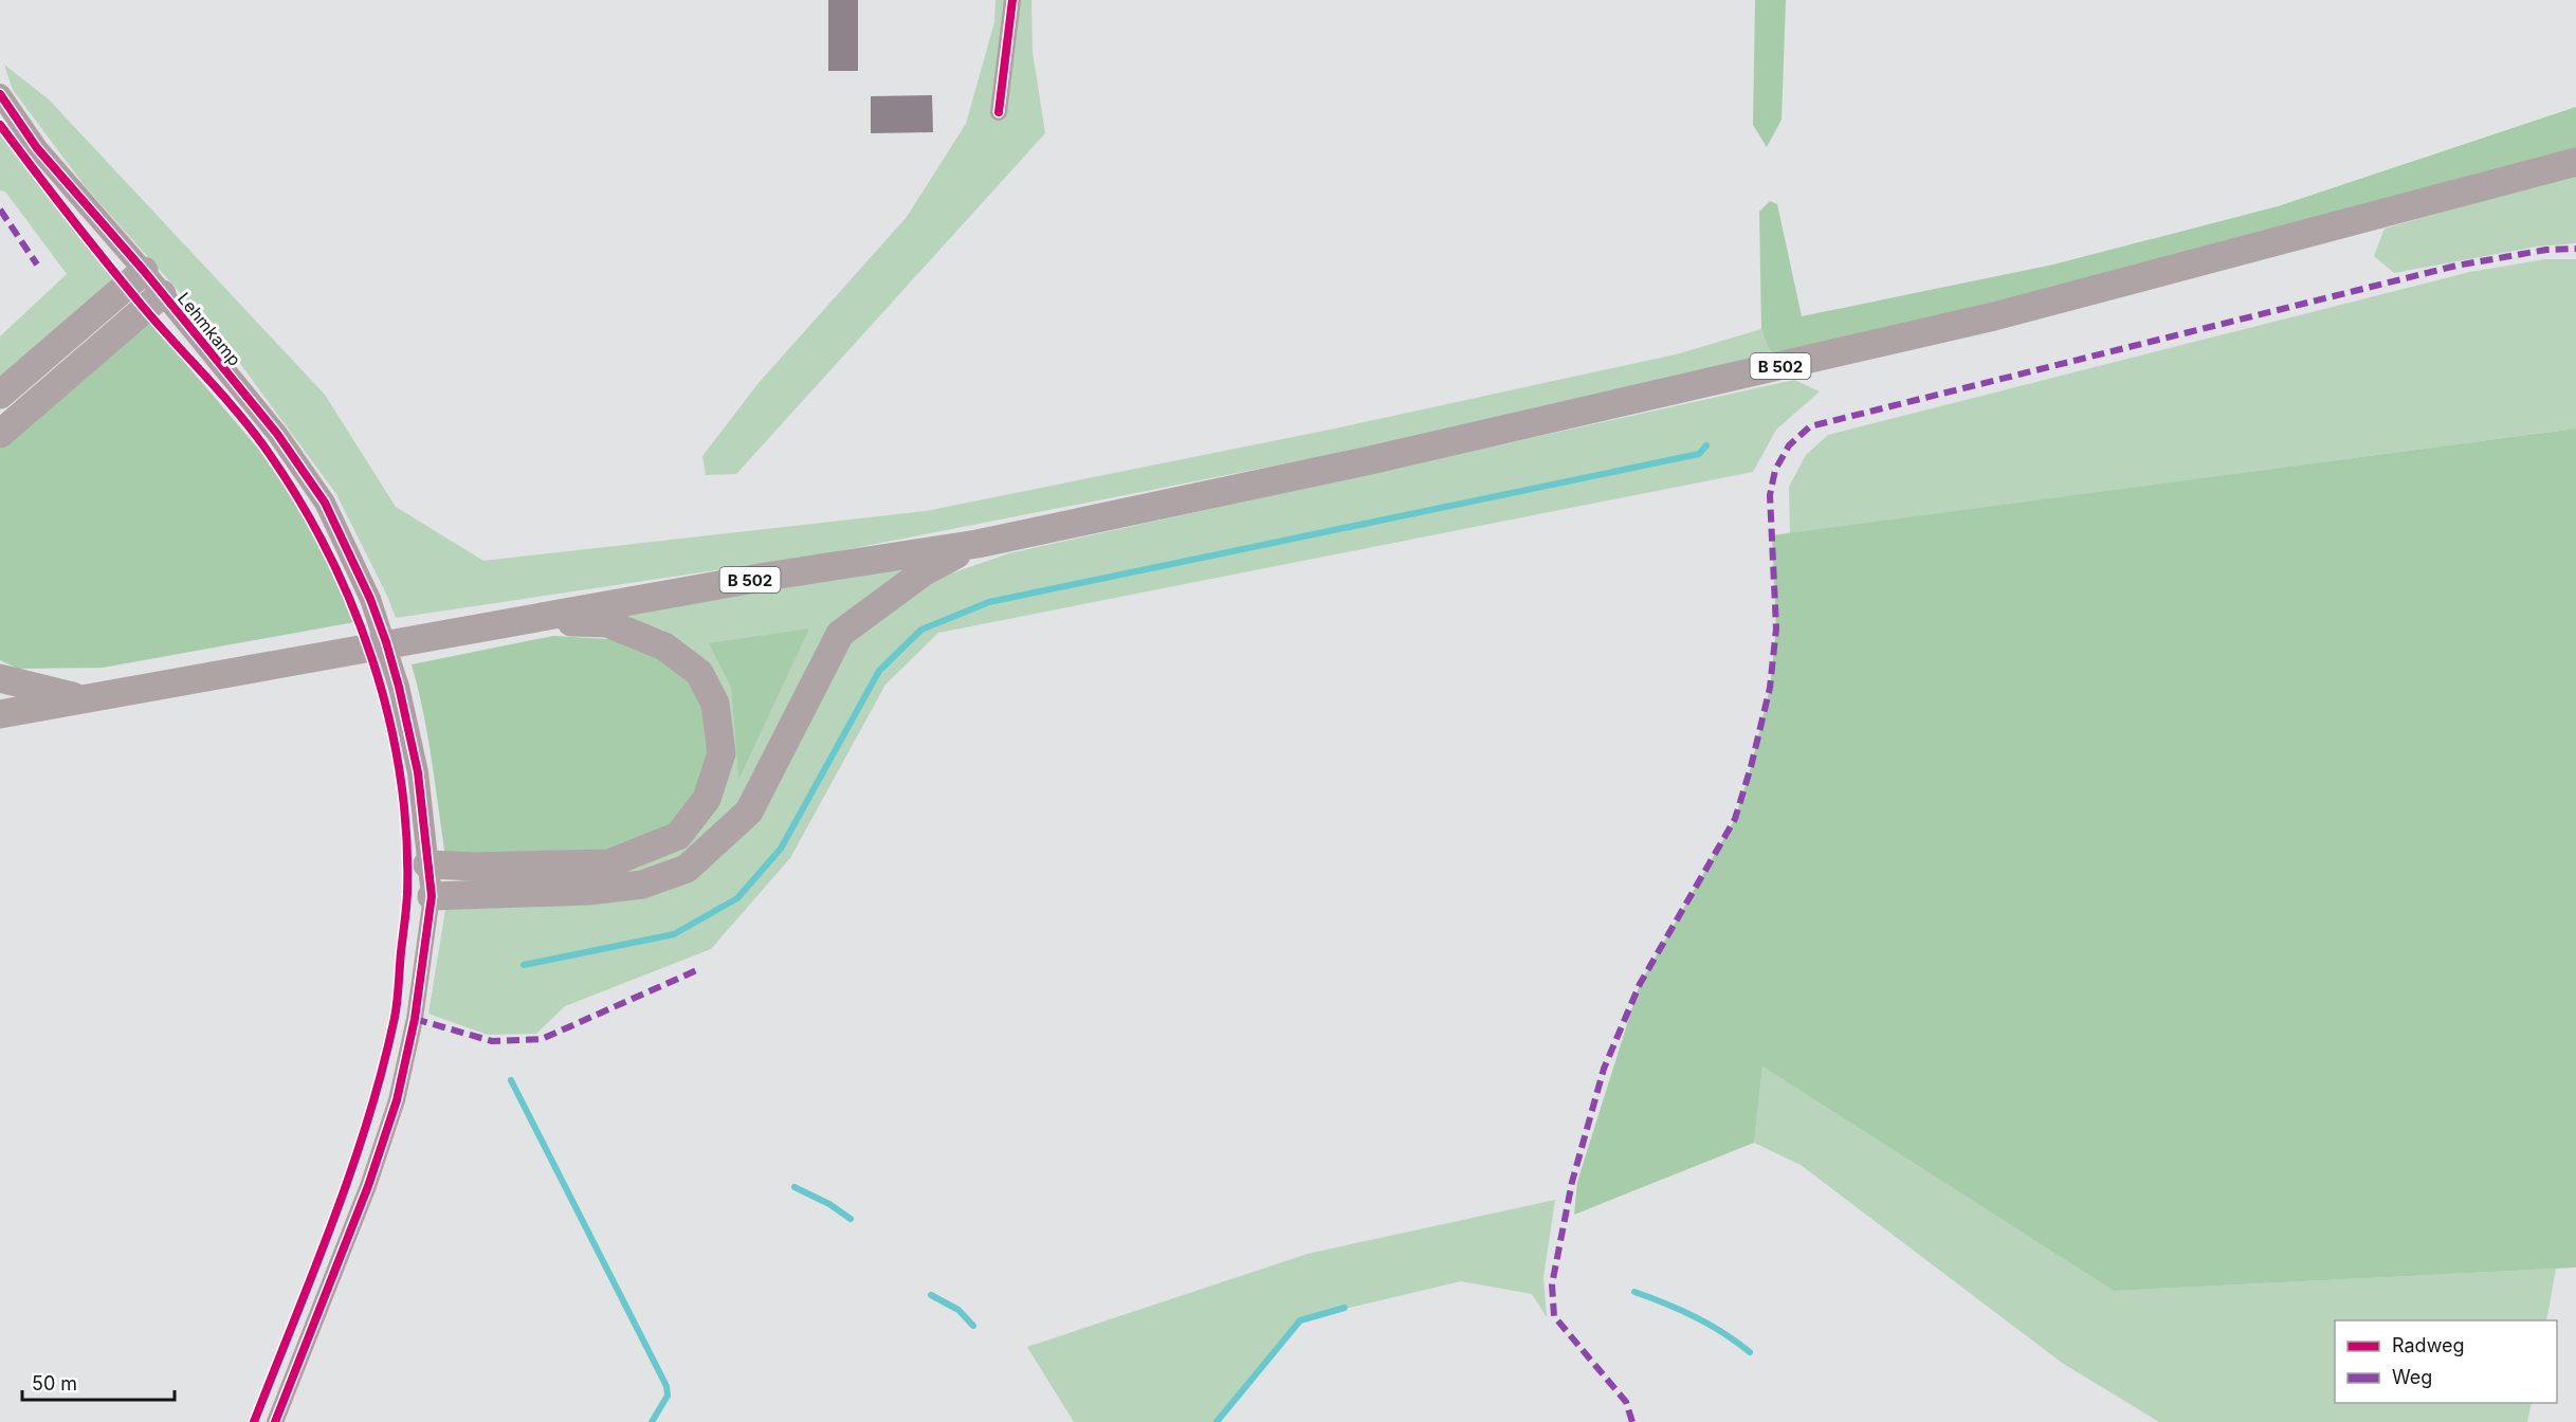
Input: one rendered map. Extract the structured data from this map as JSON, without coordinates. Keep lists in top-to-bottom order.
{
  "streets": {
    "highway": ["B 502"],
    "street": ["Lehmkamp"]
  },
  "legend": ["Radweg", "Weg"],
  "scale_bar": "50 m"
}
